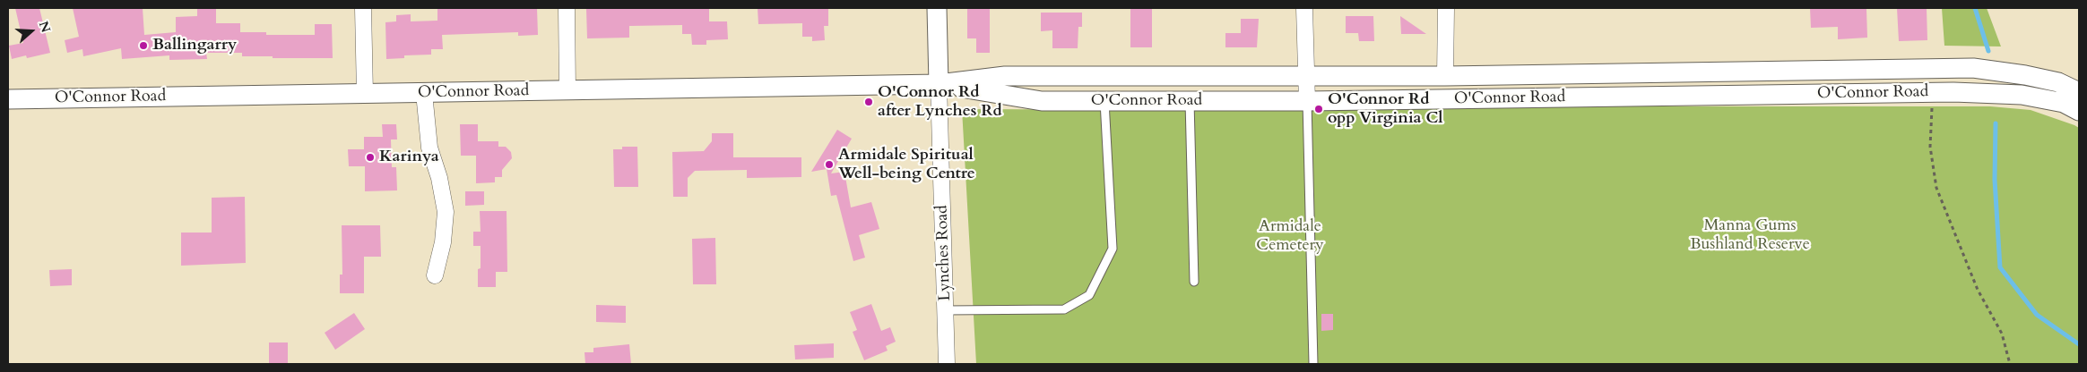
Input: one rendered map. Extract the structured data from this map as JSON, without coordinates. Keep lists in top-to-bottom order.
{
  "streets": {
    "street": ["O'Connor Road", "Lynches Road"]
  },
  "crossings": [
    ["O'Connor Road", "Lynches Road"]
  ],
  "parks": ["Manna Gums Bushland Reserve", "Armidale Cemetery"],
  "places": [
    "Ballingarry",
    "O'Connor Rd after Lynches Rd",
    "O'Connor Rd opp Virginia Cl",
    "Karinya",
    "Armidale Spiritual Well-being Centre"
  ],
  "north": "right"
}
